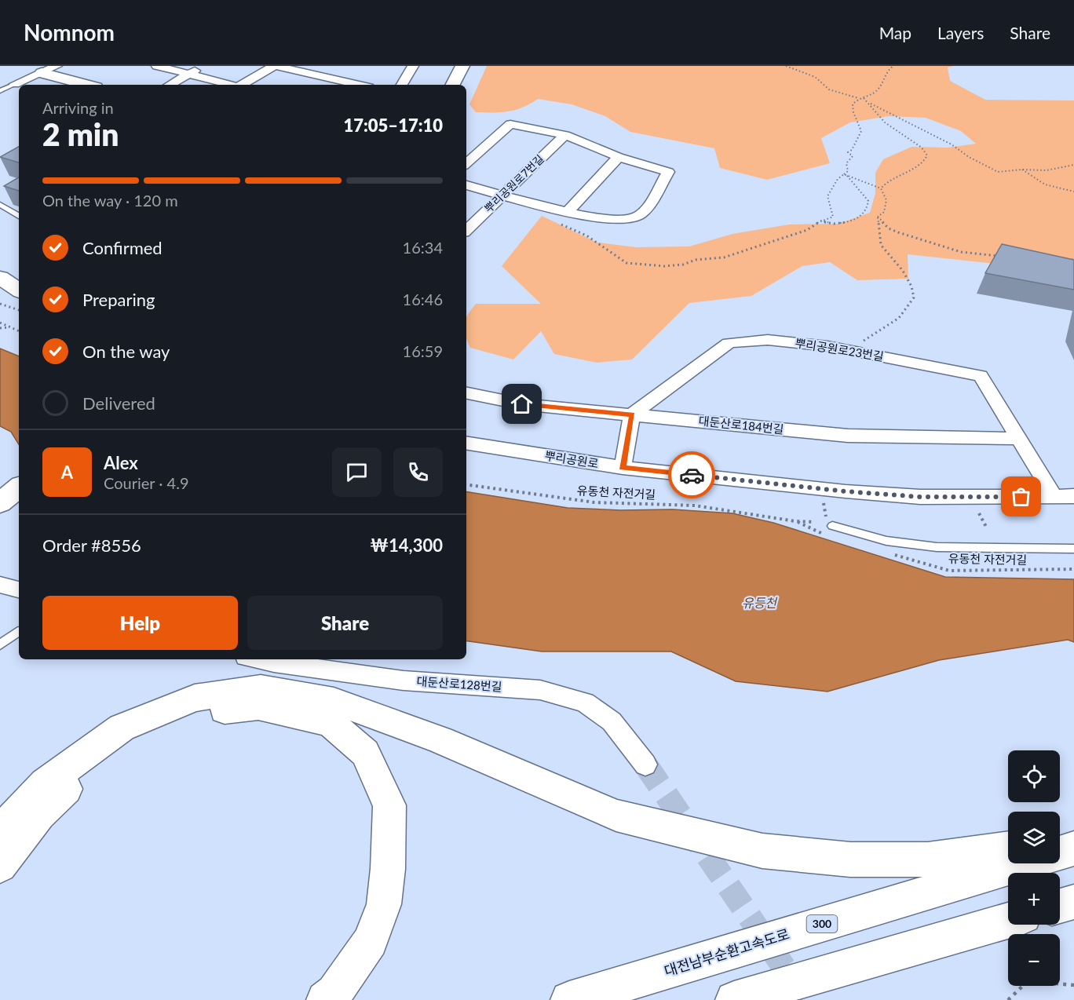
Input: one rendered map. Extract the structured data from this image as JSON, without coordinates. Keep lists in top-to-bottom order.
{
  "streets": {
    "main road": ["300", "대전남부순환고속도로"],
    "street": [
      "뿌리공원로7번길",
      "뿌리공원로23번길",
      "대둔산로184번길",
      "뿌리공원로",
      "대둔산로128번길"
    ],
    "path": ["유동천 자전거길"]
  },
  "crossings": [
    ["뿌리공원로23번길", "대둔산로184번길"],
    ["뿌리공원로23번길", "뿌리공원로"]
  ],
  "water": ["유등천"],
  "page": {
    "header": "Nomnom",
    "nav": ["Map", "Layers", "Share"],
    "heading": ["2 min", "Arriving in", "17:05–17:10"],
    "panel": [
      "Alex",
      "Courier · 4.9",
      "Order #8556",
      "₩14,300"
    ],
    "bar": "On the way · 120 m",
    "list": [
      ["Confirmed", "16:34"],
      ["Preparing", "16:46"],
      ["On the way", "16:59"],
      "Delivered"
    ],
    "round": "A",
    "buttons": ["Help", "Share"],
    "map_buttons": ["+", "−"]
  }
}
